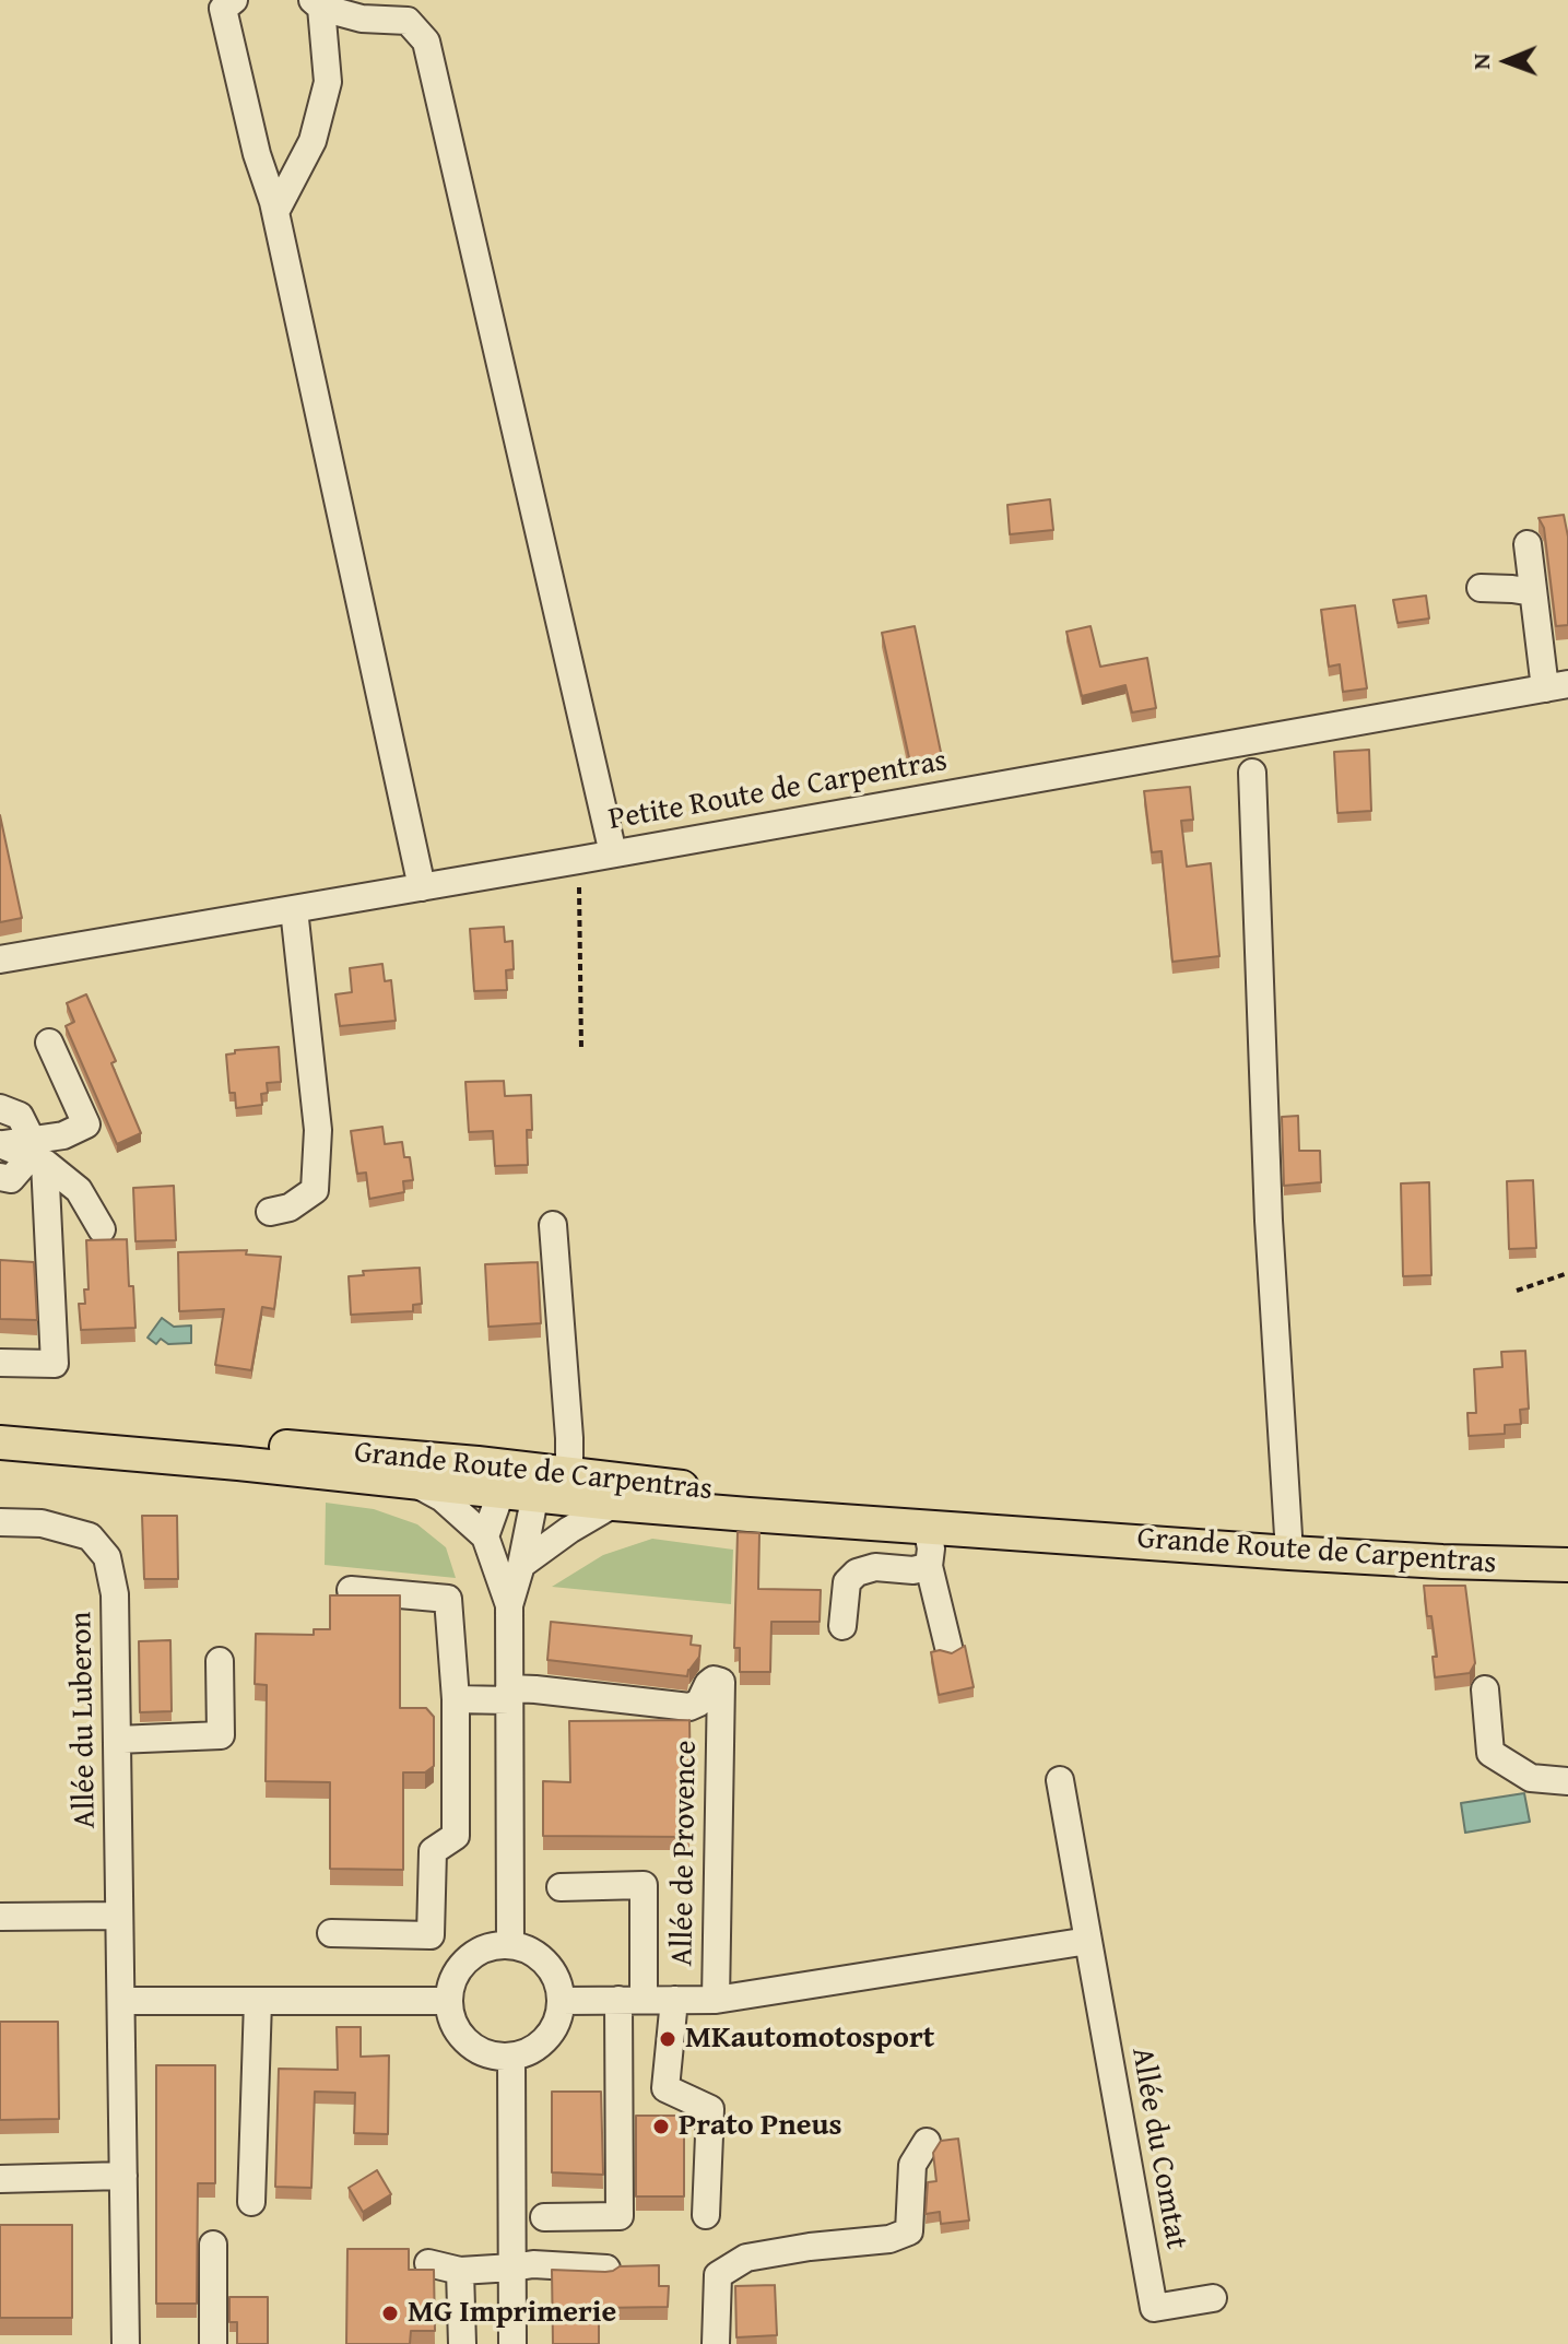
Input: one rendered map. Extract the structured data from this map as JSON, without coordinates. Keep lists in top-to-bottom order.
{
  "streets": {
    "main road": ["Grande Route de Carpentras"],
    "street": [
      "Petite Route de Carpentras",
      "Allée du Luberon",
      "Allée de Provence",
      "Allée du Comtat"
    ]
  },
  "places": ["MKautomotosport", "Prato Pneus", "MG Imprimerie"],
  "north": "left"
}
